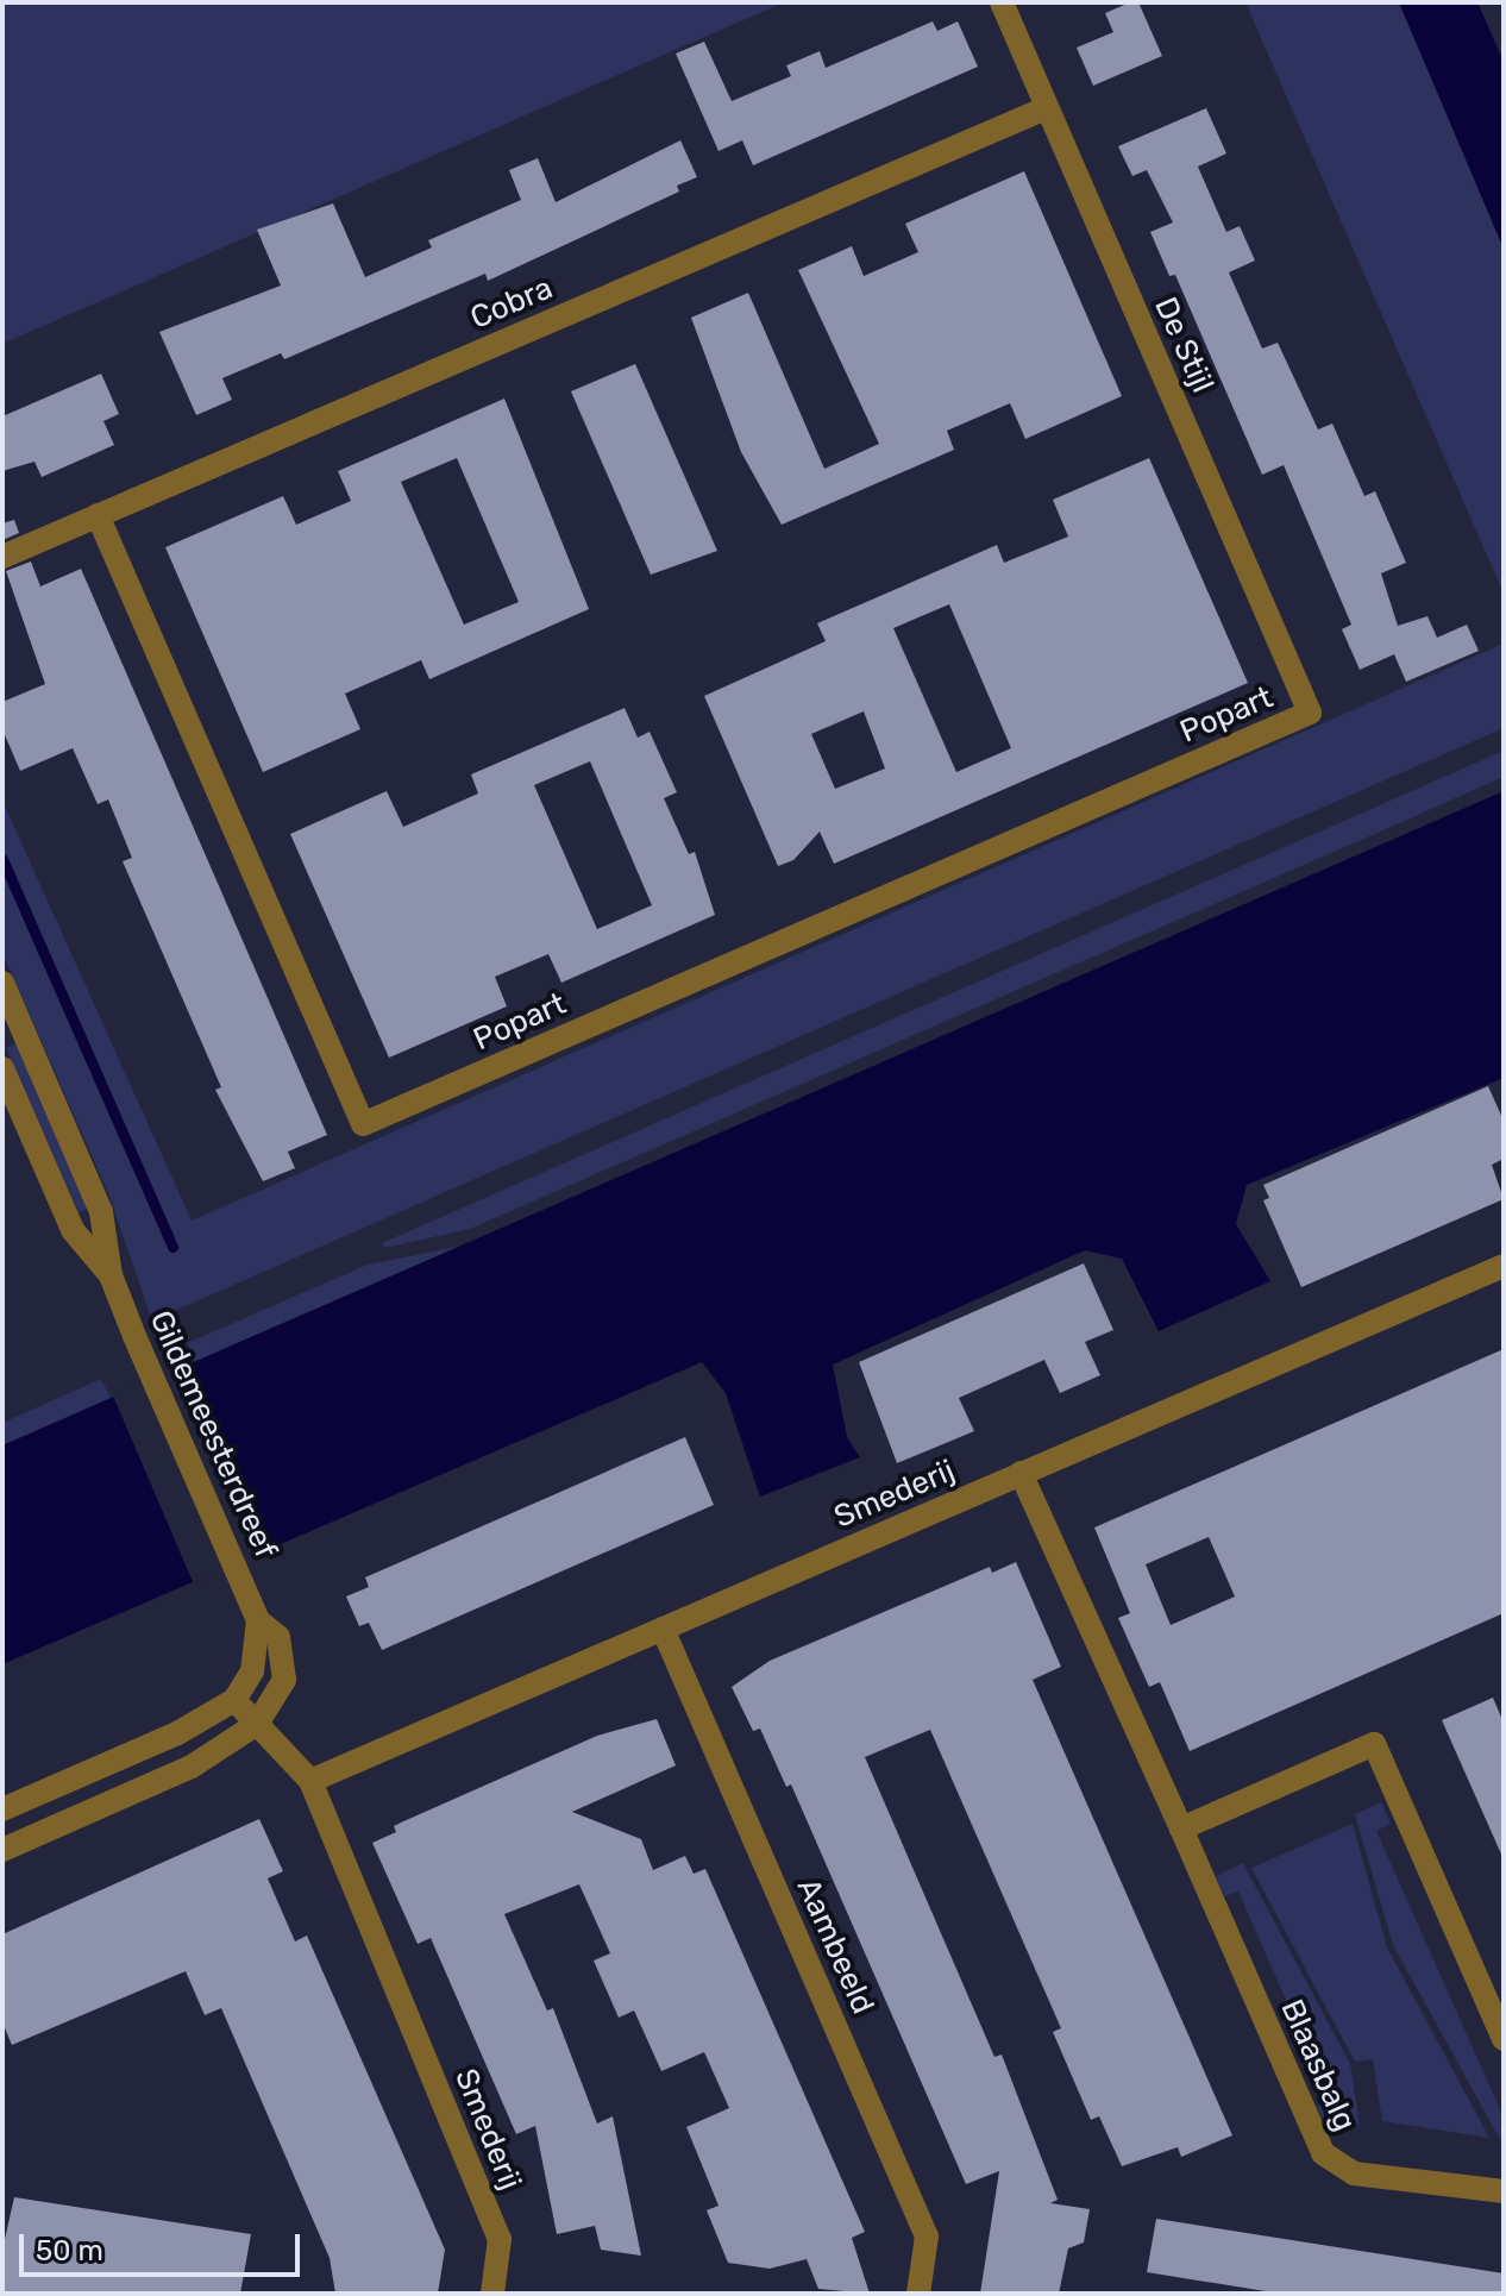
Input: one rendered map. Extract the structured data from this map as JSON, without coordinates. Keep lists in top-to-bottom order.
{
  "streets": {
    "street": [
      "Cobra",
      "De Stijl",
      "Popart",
      "Gildemeesterdreef",
      "Smederij",
      "Aambeeld",
      "Blaasbalg"
    ]
  },
  "crossings": [
    ["Cobra", "De Stijl"],
    ["Cobra", "Popart"],
    ["De Stijl", "Popart"],
    ["Gildemeesterdreef", "Smederij"],
    ["Smederij", "Aambeeld"],
    ["Smederij", "Blaasbalg"]
  ],
  "scale_bar": "50 m"
}
